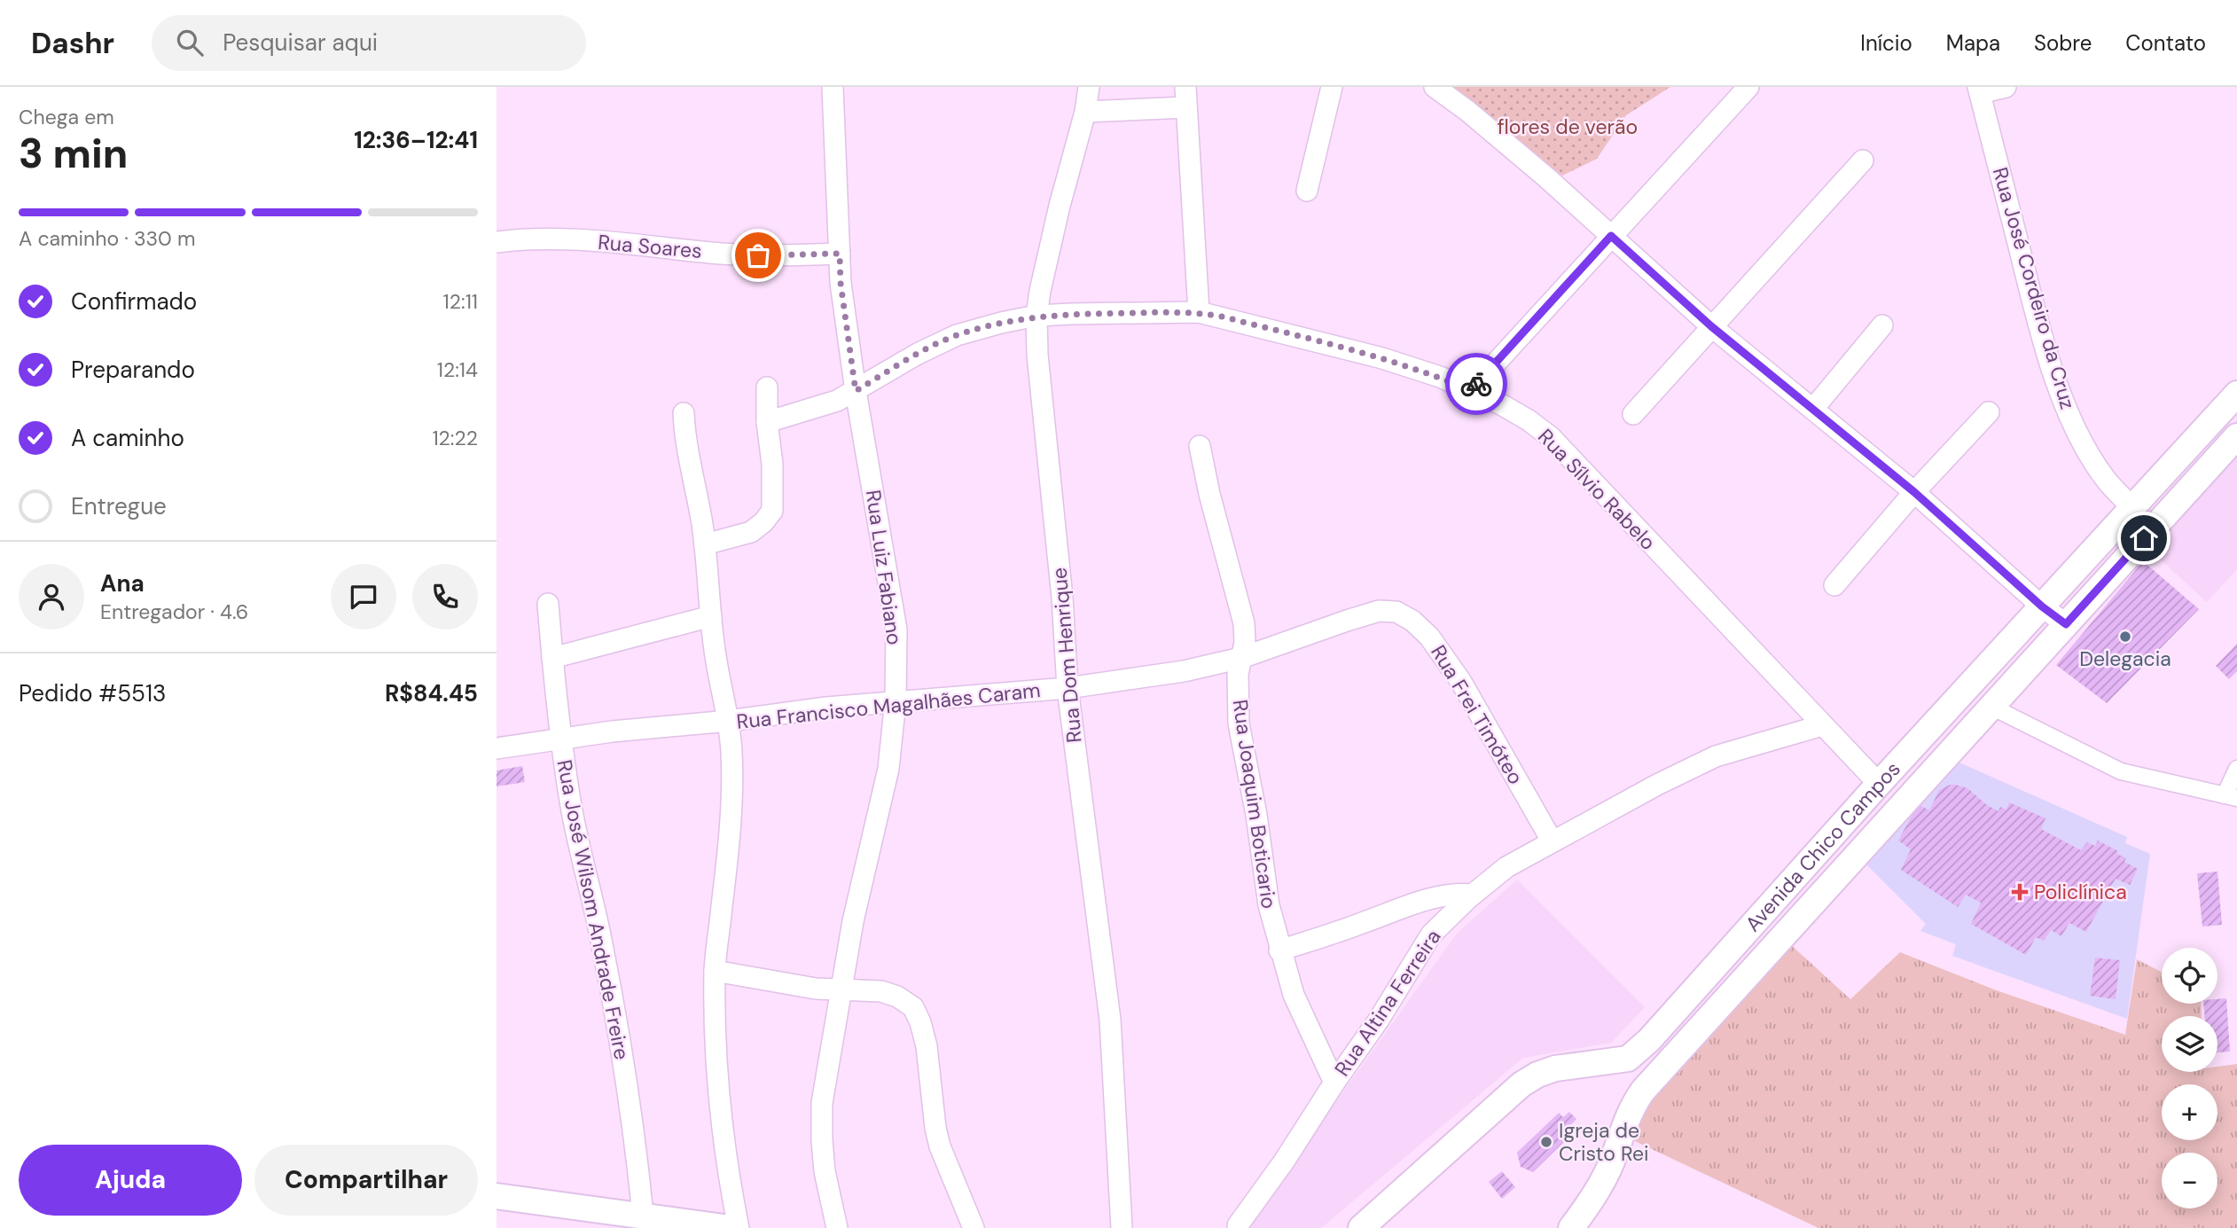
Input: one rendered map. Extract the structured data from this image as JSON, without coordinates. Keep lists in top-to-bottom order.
{
  "streets": {
    "street": [
      "Rua Soares",
      "Rua José Cordeiro da Cruz",
      "Rua Sílvio Rabelo",
      "Rua Luiz Fabiano",
      "Rua Dom Henrique",
      "Rua Francisco Magalhães Caram",
      "Rua Frei Timóteo",
      "Rua Joaquim Boticario",
      "Avenida Chico Campos",
      "Rua José Wilsom Andrade Freire",
      "Rua Altina Ferreira"
    ]
  },
  "crossings": [
    ["Rua Soares", "Rua Luiz Fabiano"],
    ["Rua José Cordeiro da Cruz", "Avenida Chico Campos"],
    ["Rua Sílvio Rabelo", "Avenida Chico Campos"],
    ["Rua Sílvio Rabelo", "Rua Altina Ferreira"],
    ["Rua Luiz Fabiano", "Rua Francisco Magalhães Caram"],
    ["Rua Dom Henrique", "Rua Francisco Magalhães Caram"],
    ["Rua Francisco Magalhães Caram", "Rua Frei Timóteo"],
    ["Rua Francisco Magalhães Caram", "Rua Joaquim Boticario"],
    ["Rua Francisco Magalhães Caram", "Rua José Wilsom Andrade Freire"],
    ["Rua Frei Timóteo", "Rua Altina Ferreira"],
    ["Rua Joaquim Boticario", "Rua Altina Ferreira"]
  ],
  "parks": ["flores de verão"],
  "places": {
    "other": ["Delegacia", "Igreja de Cristo Rei"],
    "health": ["Policlínica"]
  },
  "page": {
    "header": "Dashr",
    "search": "Pesquisar aqui",
    "nav": [
      "Início",
      "Mapa",
      "Sobre",
      "Contato"
    ],
    "heading": ["3 min", "Chega em", "12:36–12:41"],
    "panel": [
      "Ana",
      "Entregador · 4.6",
      "Pedido #5513",
      "R$84.45"
    ],
    "bar": "A caminho · 330 m",
    "list": [
      ["Confirmado", "12:11"],
      ["Preparando", "12:14"],
      ["A caminho", "12:22"],
      "Entregue"
    ],
    "map_buttons": ["+", "−"],
    "buttons": ["Ajuda", "Compartilhar"]
  }
}
